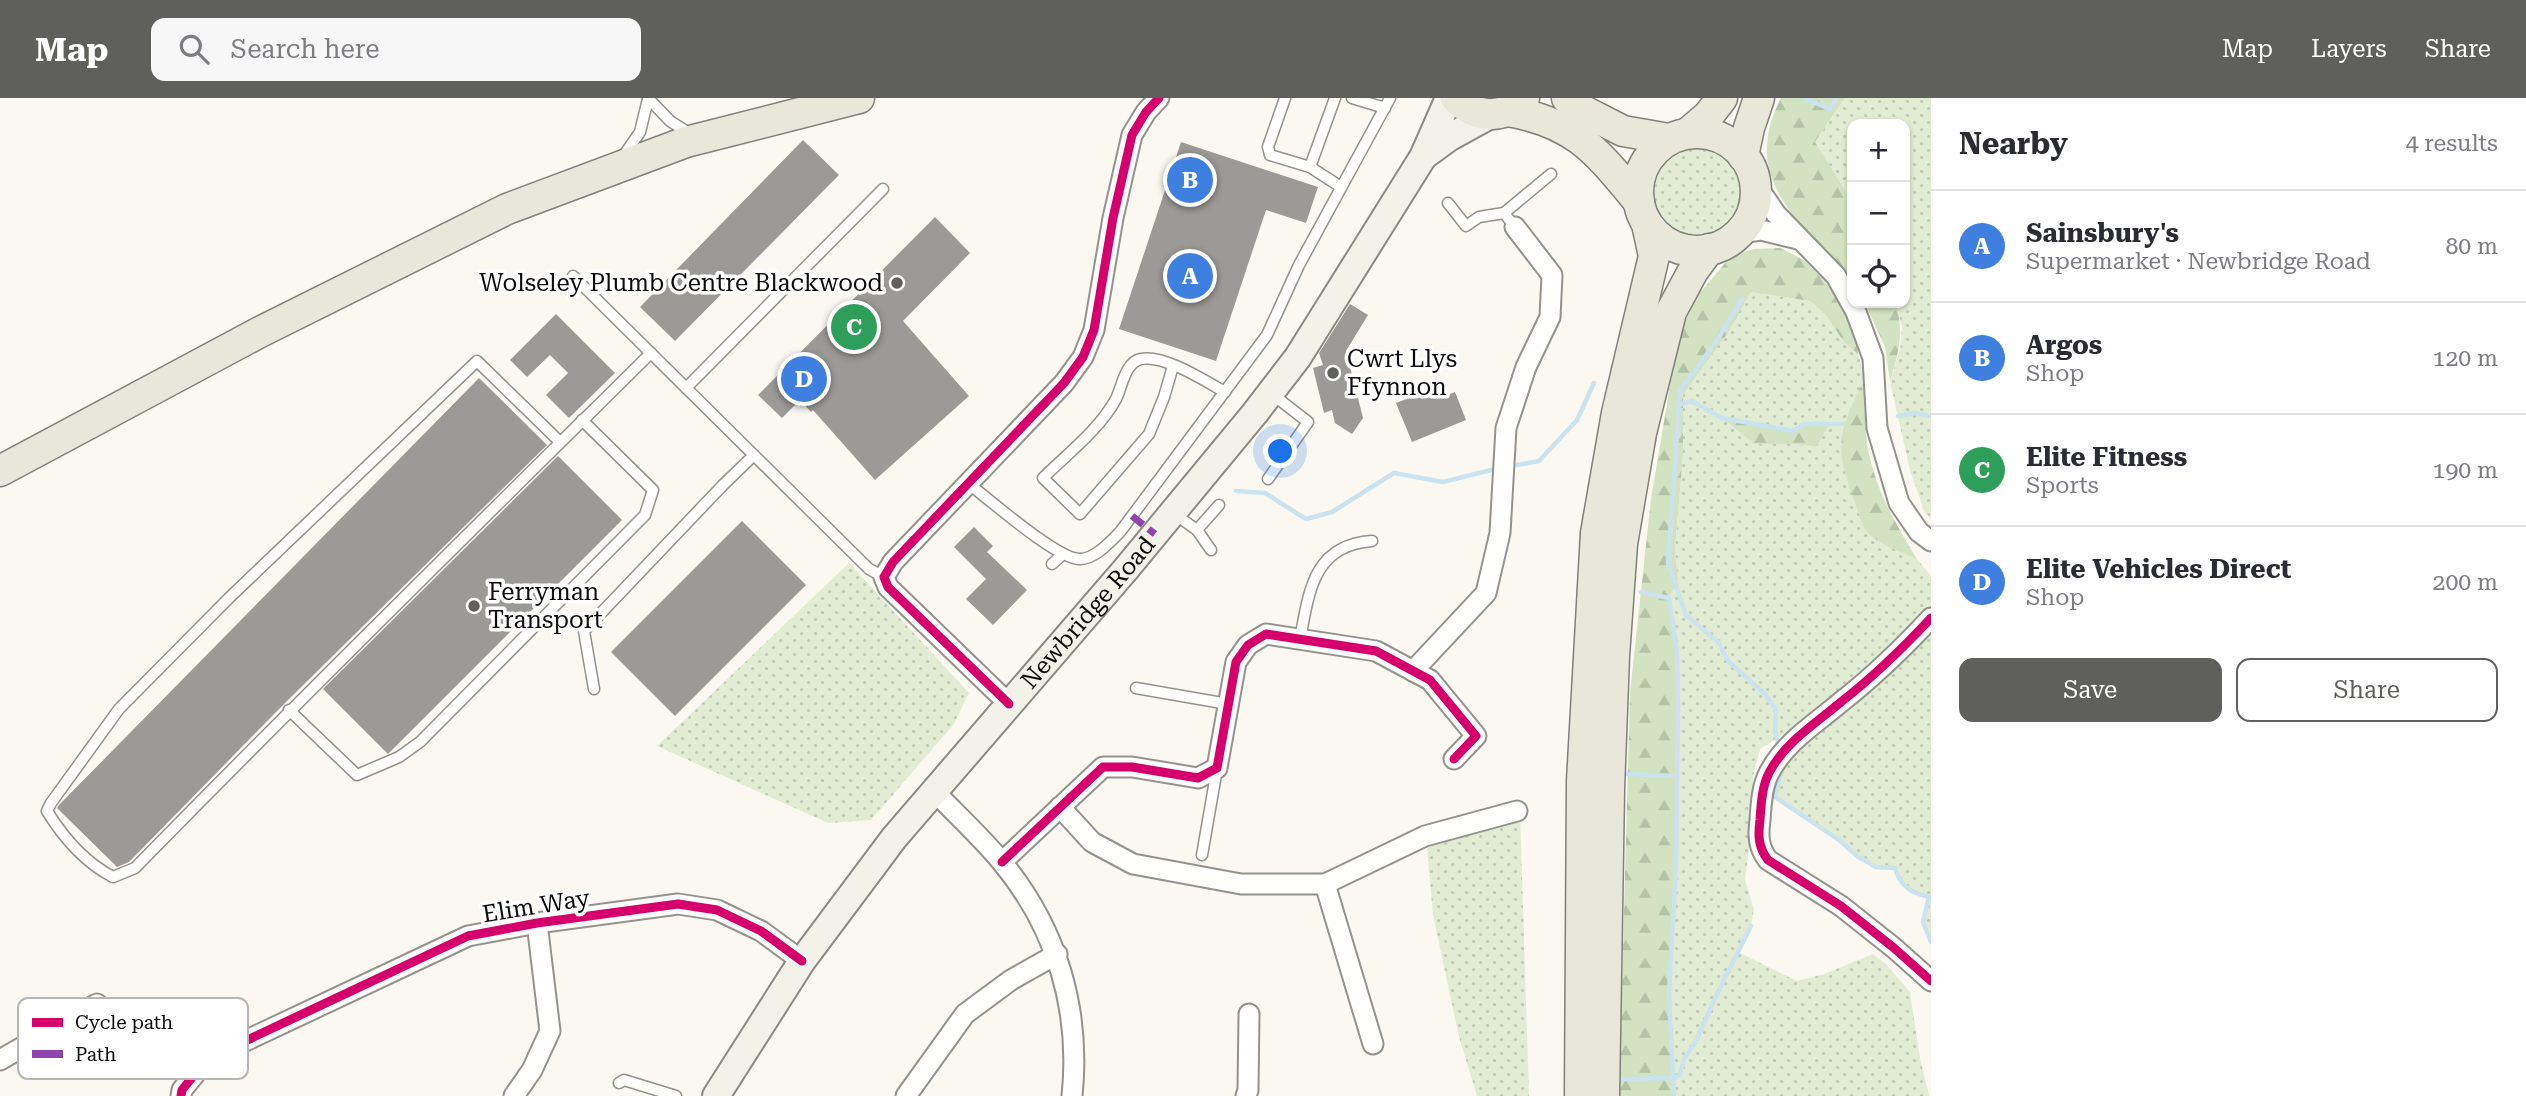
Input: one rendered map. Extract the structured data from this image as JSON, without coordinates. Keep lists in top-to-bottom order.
{
  "streets": {
    "main road": ["Newbridge Road"],
    "street": ["Elim Way"]
  },
  "crossings": [
    ["Newbridge Road", "Elim Way"]
  ],
  "places": ["Wolseley Plumb Centre Blackwood", "Cwrt Llys Ffynnon", "Ferryman Transport"],
  "legend": ["Cycle path", "Path"],
  "page": {
    "header": "Map",
    "search": "Search here",
    "nav": ["Map", "Layers", "Share"],
    "heading": ["Nearby", "4 results"],
    "map_buttons": ["+", "−"],
    "pins": [
      "B",
      "A",
      "C",
      "D"
    ],
    "list": [
      {
        "mark": "A",
        "name": "Sainsbury's",
        "note": "Supermarket · Newbridge Road",
        "value": "80 m"
      },
      {
        "mark": "B",
        "name": "Argos",
        "note": "Shop",
        "value": "120 m"
      },
      {
        "mark": "C",
        "name": "Elite Fitness",
        "note": "Sports",
        "value": "190 m"
      },
      {
        "mark": "D",
        "name": "Elite Vehicles Direct",
        "note": "Shop",
        "value": "200 m"
      }
    ],
    "buttons": ["Save", "Share"]
  }
}
